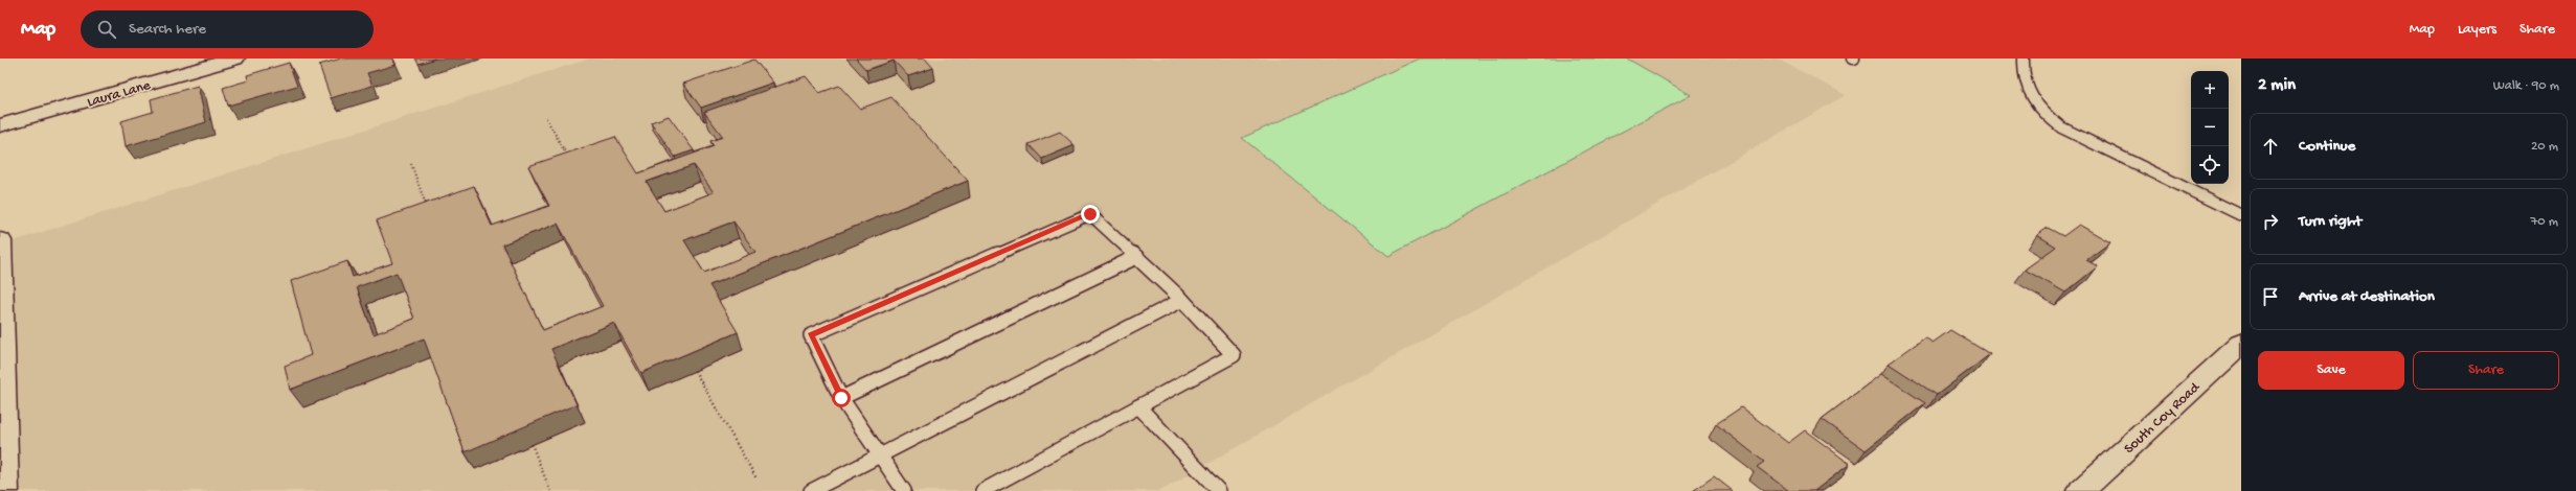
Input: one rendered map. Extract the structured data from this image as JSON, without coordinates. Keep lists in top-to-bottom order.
{
  "streets": {
    "street": ["Laura Lane", "South Coy Road"]
  },
  "page": {
    "header": "Map",
    "search": "Search here",
    "nav": ["Map", "Layers", "Share"],
    "heading": ["2 min", "Walk · 90 m"],
    "map_buttons": ["+", "−"],
    "list": [
      ["Continue", "20 m"],
      ["Turn right", "70 m"],
      "Arrive at destination"
    ],
    "buttons": ["Save", "Share"]
  }
}
